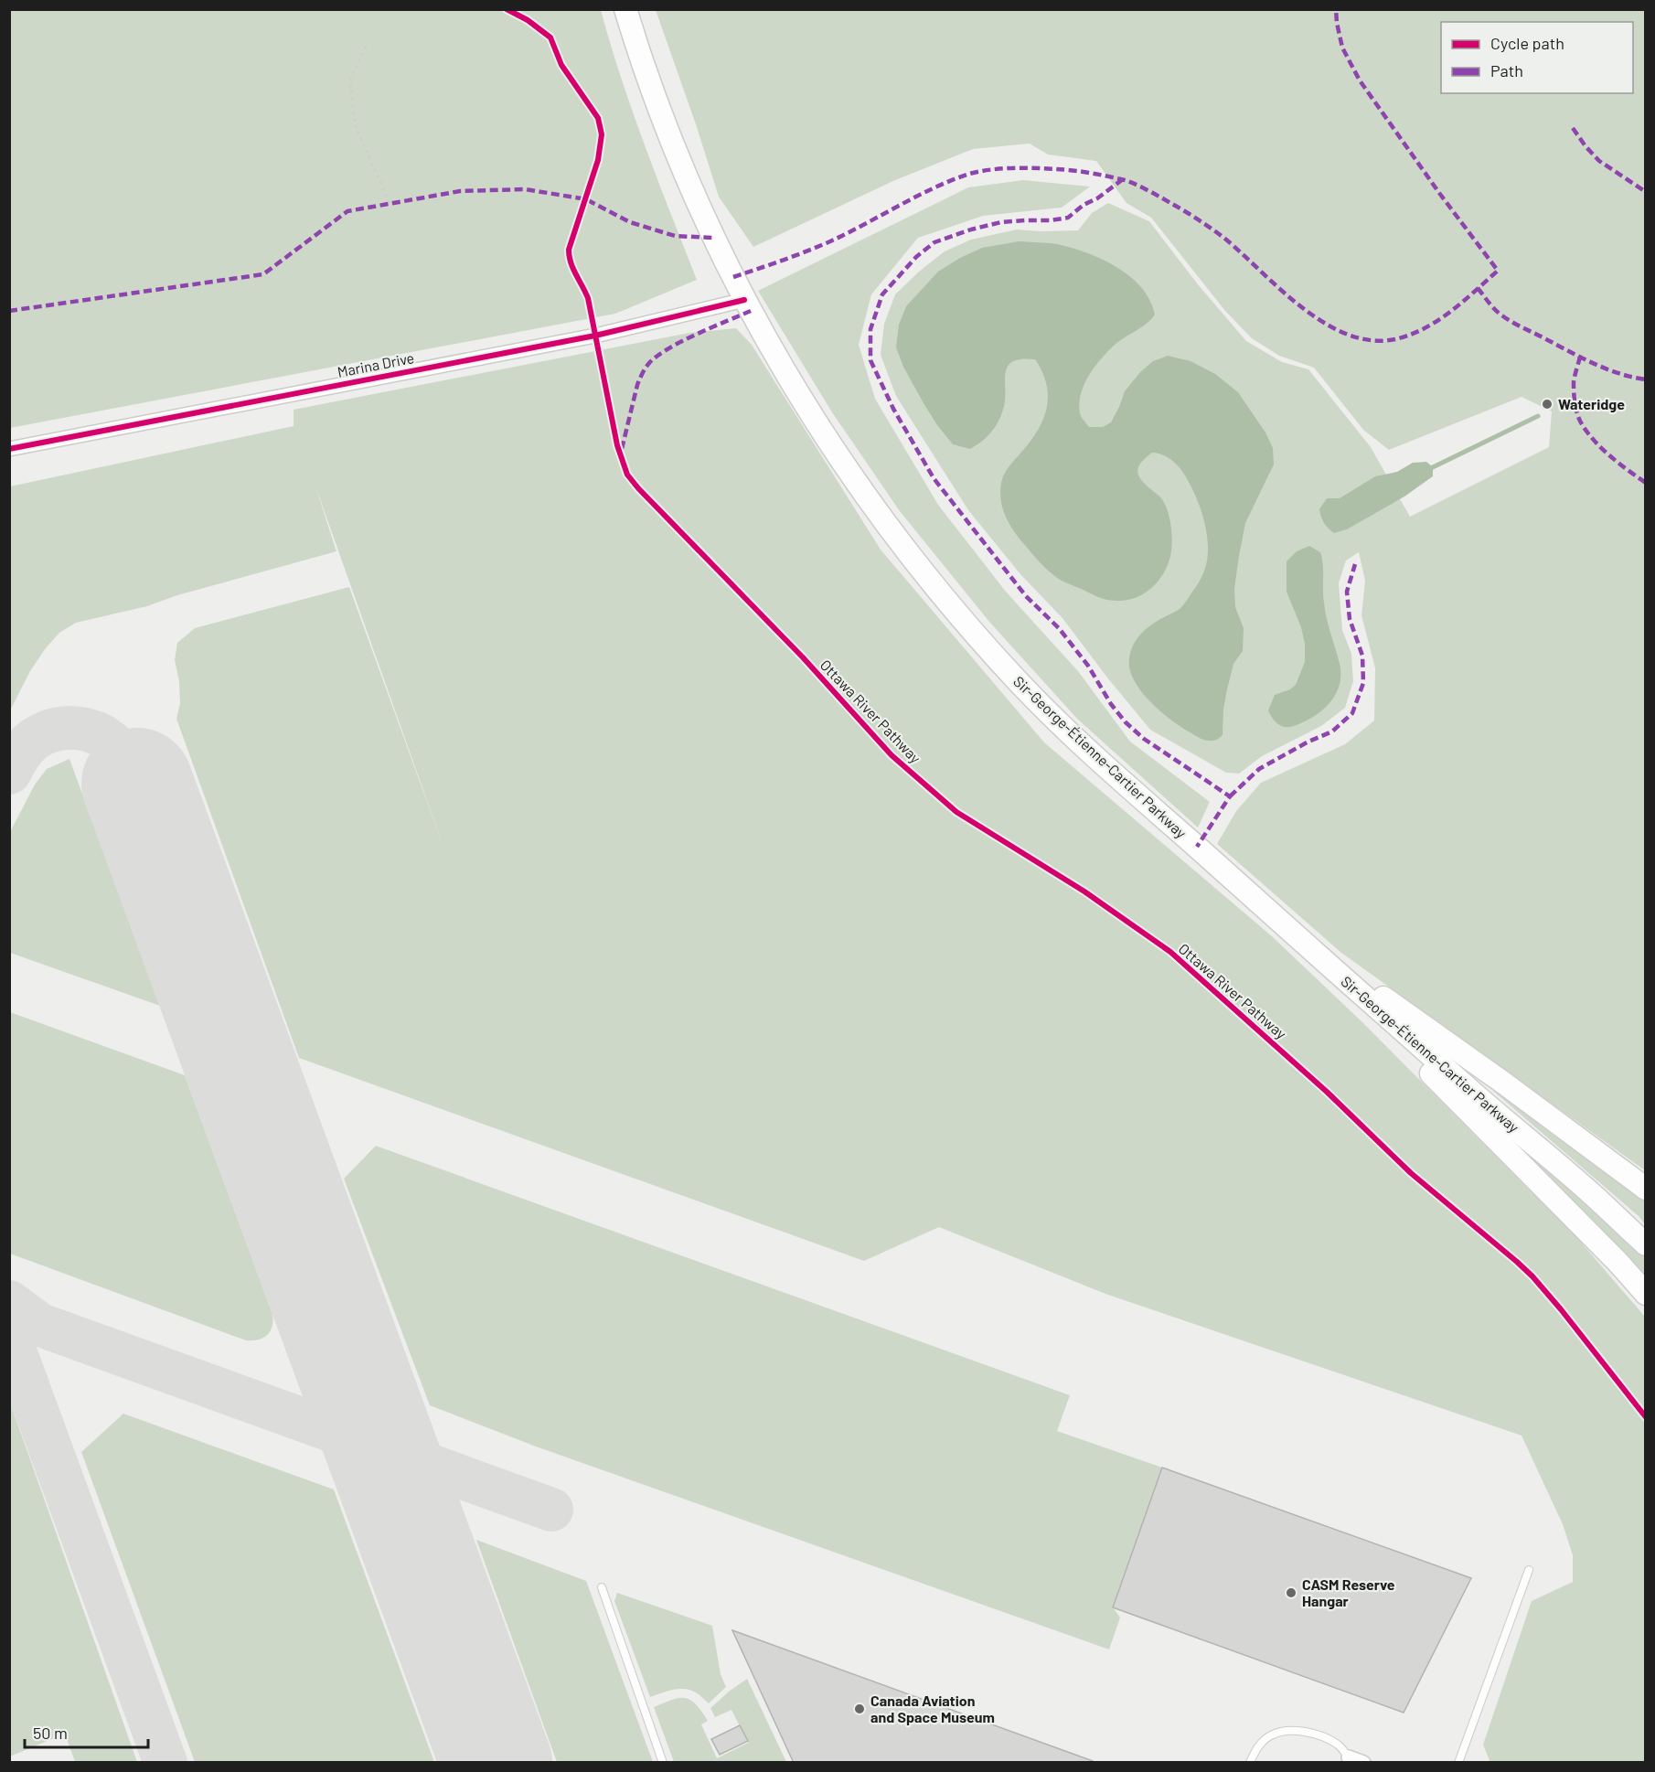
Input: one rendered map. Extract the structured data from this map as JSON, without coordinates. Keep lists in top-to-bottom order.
{
  "streets": {
    "main road": ["Sir-George-Étienne-Cartier Parkway"],
    "street": ["Marina Drive"],
    "cycle path": ["Ottawa River Pathway"]
  },
  "crossings": [
    ["Marina Drive", "Sir-George-Étienne-Cartier Parkway"]
  ],
  "places": ["Wateridge", "CASM Reserve Hangar", "Canada Aviation and Space Museum"],
  "legend": ["Cycle path", "Path"],
  "scale_bar": "50 m"
}
